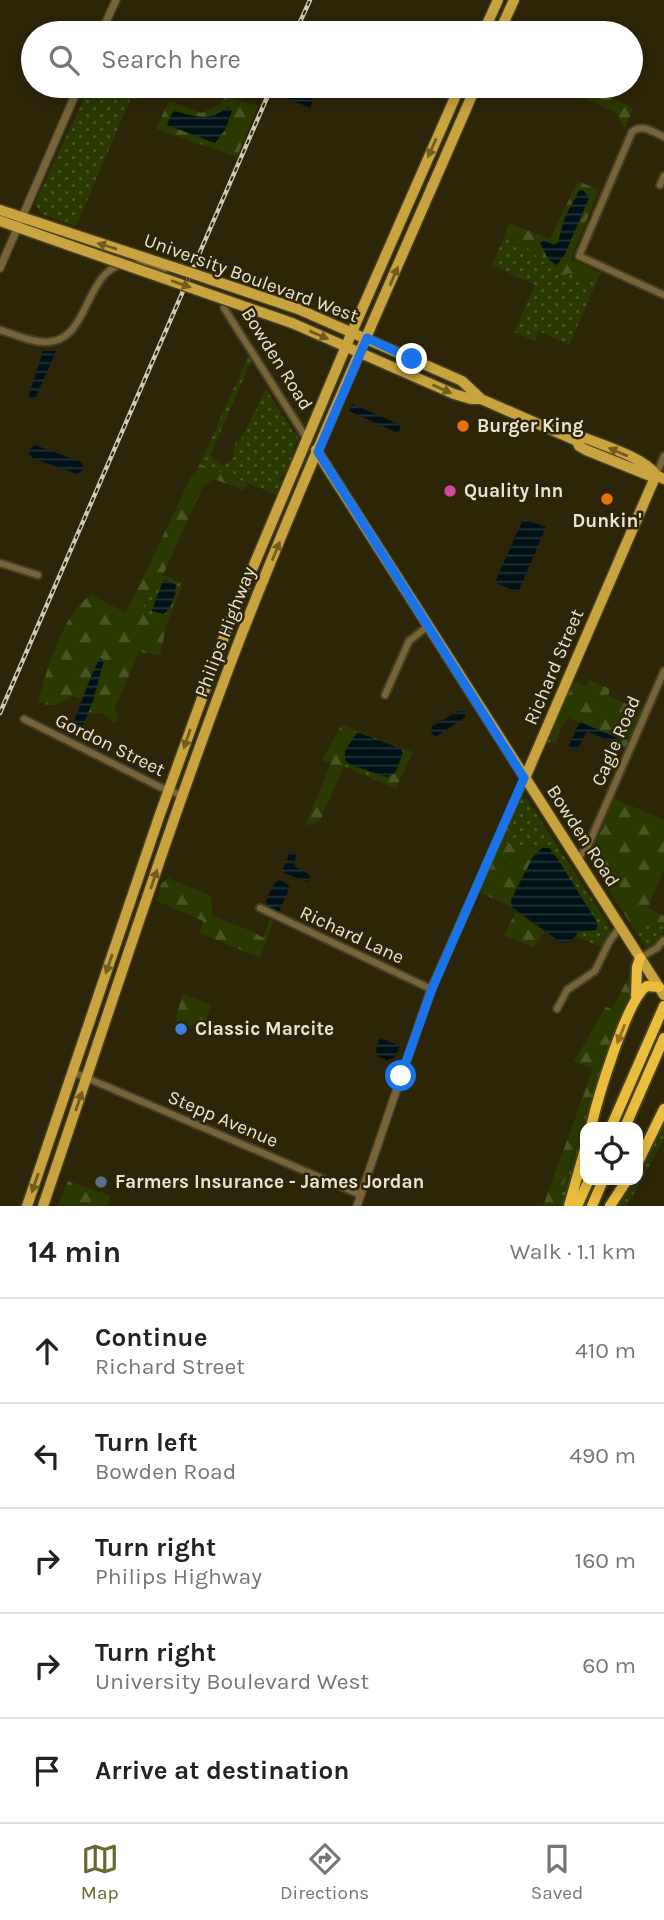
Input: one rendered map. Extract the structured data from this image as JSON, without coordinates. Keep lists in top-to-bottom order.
{
  "streets": {
    "main road": [
      "University Boulevard West",
      "Bowden Road",
      "Philips Highway",
      "Richard Street"
    ],
    "street": [
      "Cagle Road",
      "Gordon Street",
      "Richard Lane",
      "Stepp Avenue"
    ]
  },
  "crossings": [
    ["University Boulevard West", "Philips Highway"],
    ["University Boulevard West", "Richard Street"],
    ["Bowden Road", "Philips Highway"],
    ["Bowden Road", "Richard Street"],
    ["Bowden Road", "Cagle Road"],
    ["Philips Highway", "Gordon Street"],
    ["Philips Highway", "Stepp Avenue"],
    ["Richard Street", "Richard Lane"],
    ["Richard Street", "Stepp Avenue"]
  ],
  "places": [
    "Burger King",
    "Quality Inn",
    "Dunkin'",
    "Classic Marcite",
    "Farmers Insurance - James Jordan"
  ],
  "page": {
    "search": "Search here",
    "heading": ["14 min", "Walk · 1.1 km"],
    "list": [
      ["Continue", "Richard Street", "410 m"],
      ["Turn left", "Bowden Road", "490 m"],
      ["Turn right", "Philips Highway", "160 m"],
      ["Turn right", "University Boulevard West", "60 m"],
      "Arrive at destination"
    ],
    "nav": ["Map", "Directions", "Saved"]
  }
}
